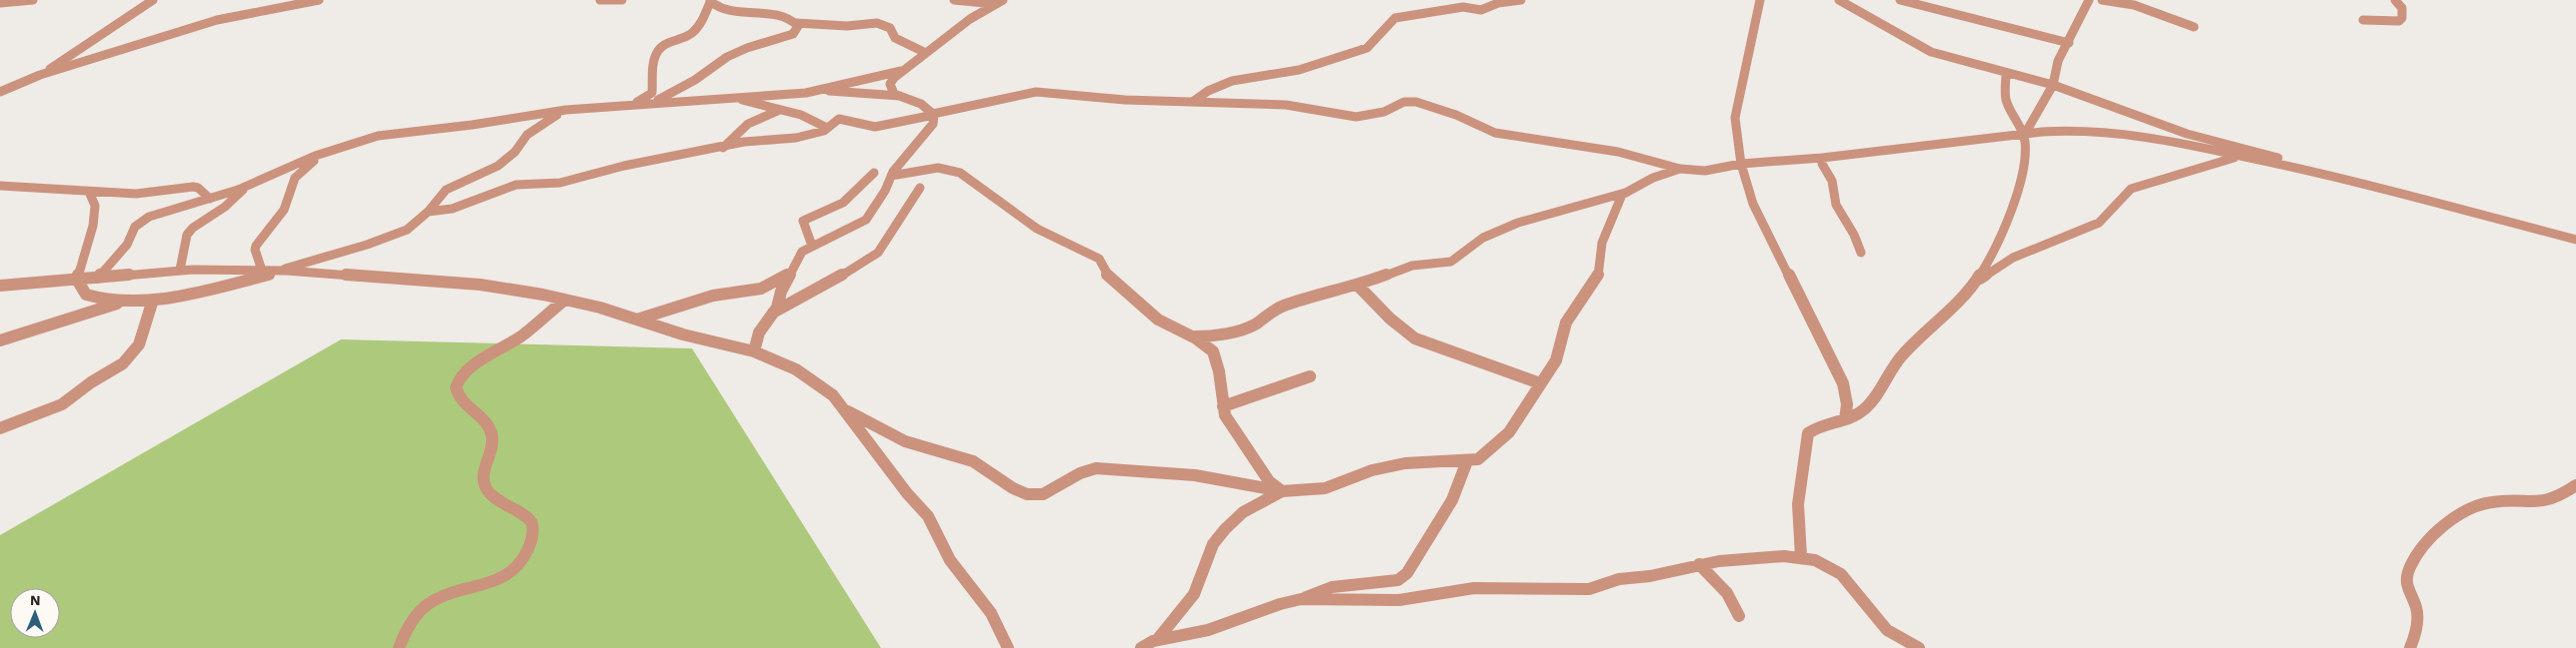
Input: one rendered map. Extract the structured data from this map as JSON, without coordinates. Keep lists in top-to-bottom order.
{
  "north": "top"
}
